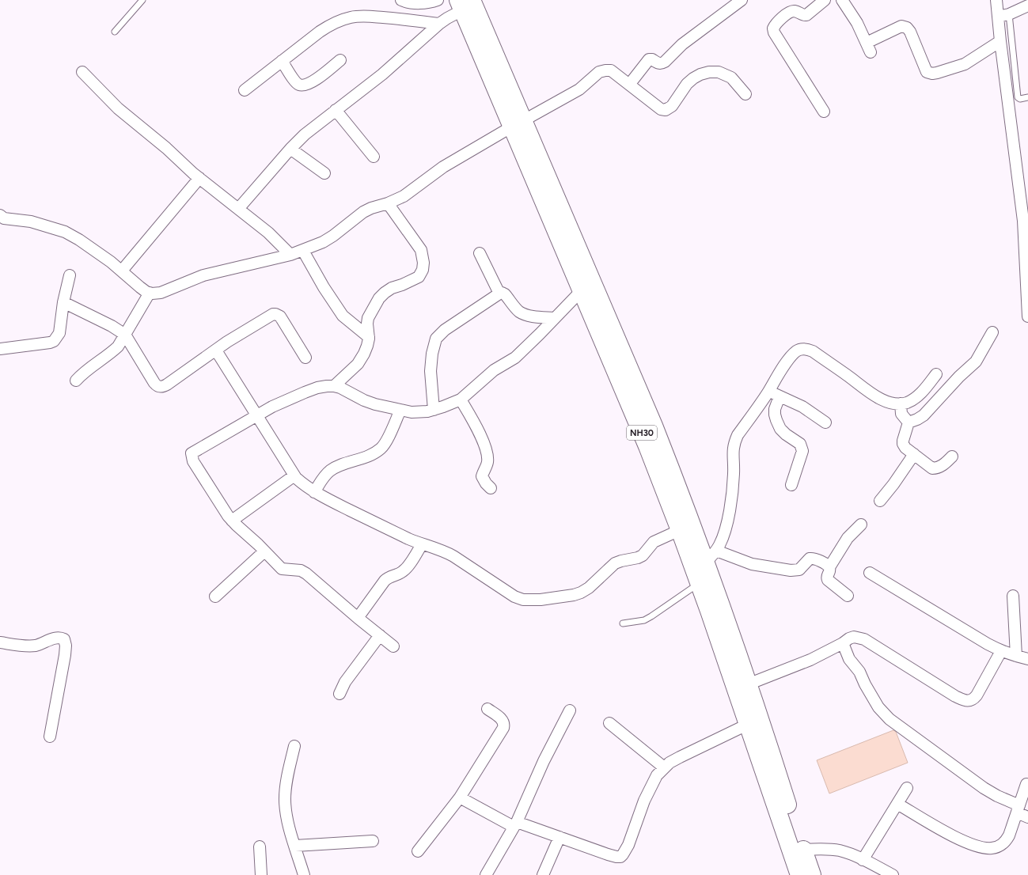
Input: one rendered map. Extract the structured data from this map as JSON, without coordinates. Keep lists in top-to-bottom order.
{
  "streets": {
    "highway": ["NH30"]
  }
}
